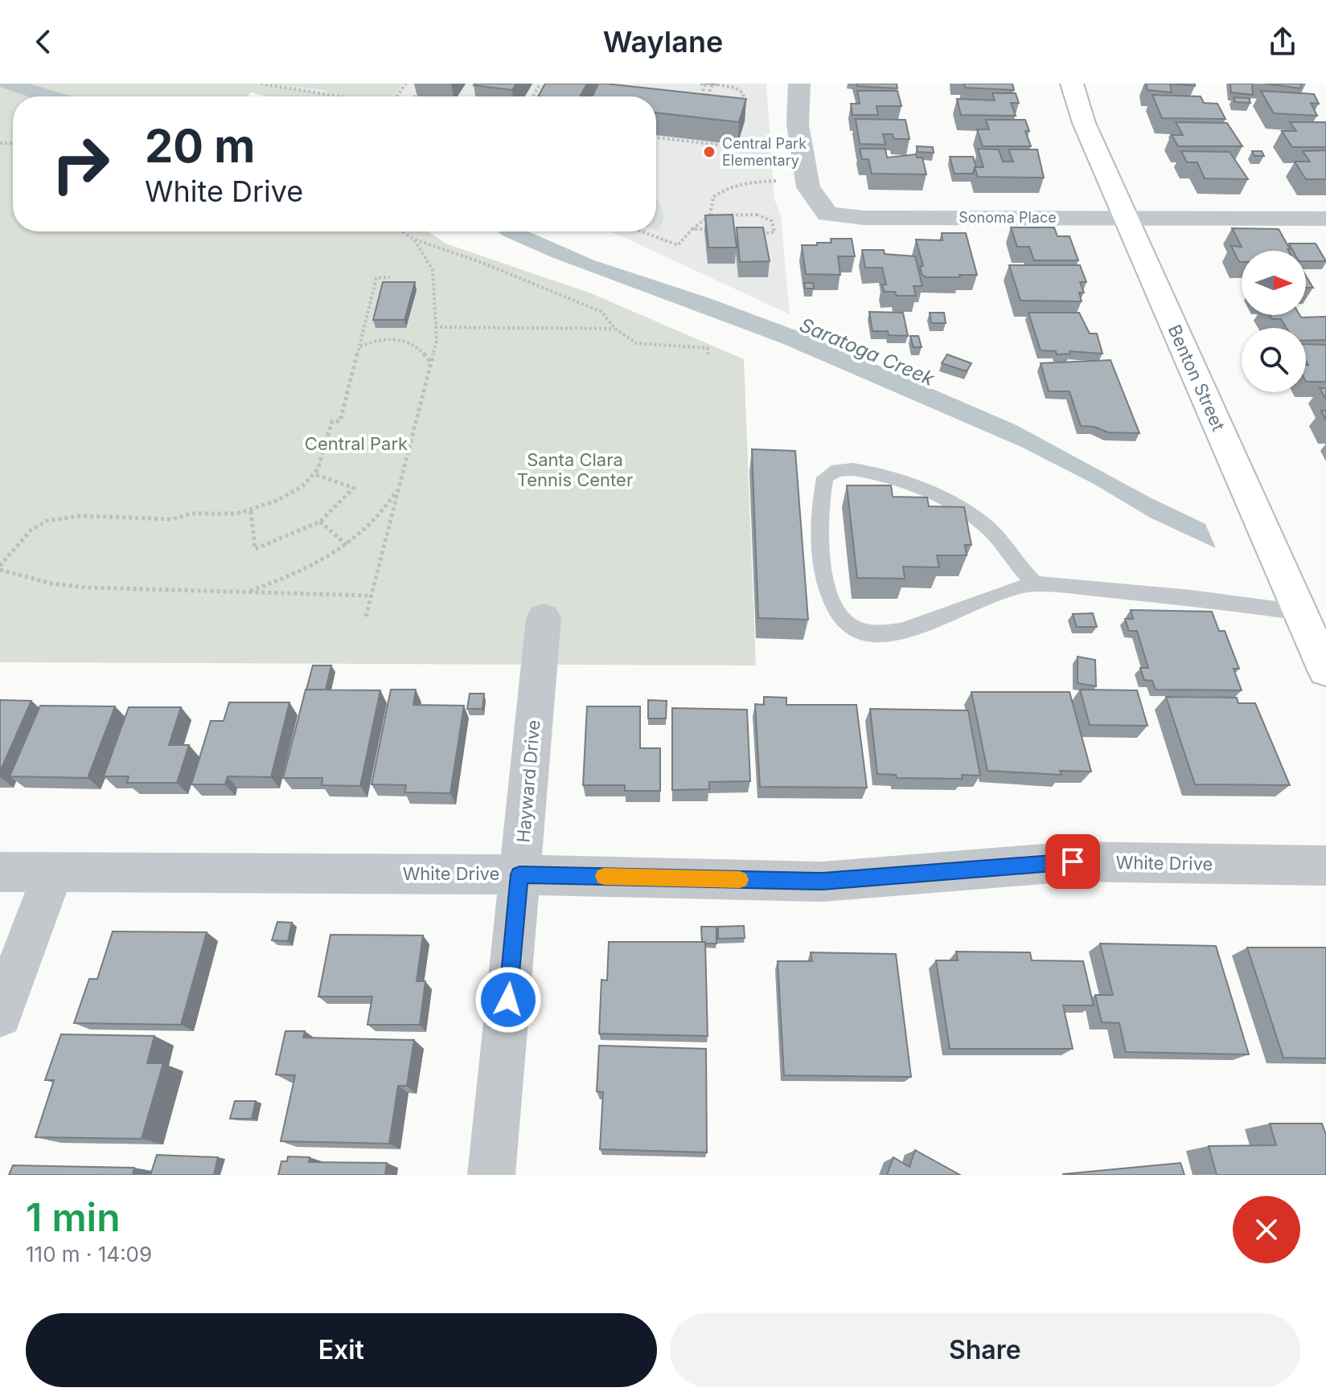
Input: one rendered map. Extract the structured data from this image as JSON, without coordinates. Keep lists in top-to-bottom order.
{
  "streets": {
    "main road": ["Benton Street"],
    "street": ["Sonoma Place", "Hayward Drive", "White Drive"]
  },
  "crossings": [
    ["Sonoma Place", "Benton Street"],
    ["Hayward Drive", "White Drive"]
  ],
  "water": ["Saratoga Creek"],
  "parks": ["Central Park", "Santa Clara Tennis Center"],
  "places": ["Central Park Elementary"],
  "north": "right",
  "page": {
    "header": "Waylane",
    "turn": ["20 m", "White Drive"],
    "heading": ["1 min", "110 m · 14:09"],
    "buttons": ["Exit", "Share"]
  }
}
